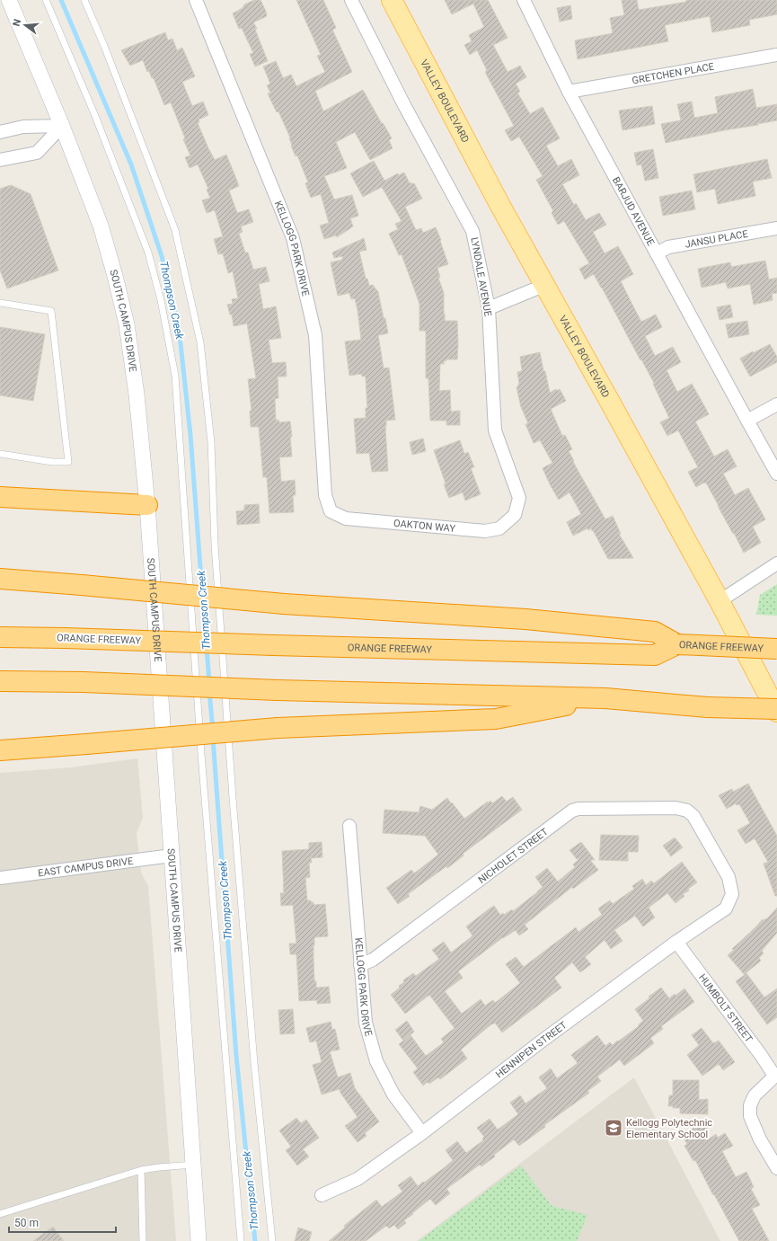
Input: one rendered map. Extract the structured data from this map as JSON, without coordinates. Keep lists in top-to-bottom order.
{
  "streets": {
    "highway": ["ORANGE FREEWAY"],
    "main road": ["VALLEY BOULEVARD"],
    "street": [
      "GRETCHEN PLACE",
      "BARJUD AVENUE",
      "JANSU PLACE",
      "KELLOGG PARK DRIVE",
      "LYNDALE AVENUE",
      "SOUTH CAMPUS DRIVE",
      "OAKTON WAY",
      "NICHOLET STREET",
      "EAST CAMPUS DRIVE",
      "HUMBOLT STREET",
      "HENNIPEN STREET"
    ]
  },
  "crossings": [
    ["GRETCHEN PLACE", "BARJUD AVENUE"],
    ["BARJUD AVENUE", "JANSU PLACE"],
    ["KELLOGG PARK DRIVE", "OAKTON WAY"],
    ["KELLOGG PARK DRIVE", "NICHOLET STREET"],
    ["KELLOGG PARK DRIVE", "HENNIPEN STREET"],
    ["LYNDALE AVENUE", "OAKTON WAY"],
    ["SOUTH CAMPUS DRIVE", "EAST CAMPUS DRIVE"],
    ["NICHOLET STREET", "HENNIPEN STREET"],
    ["HUMBOLT STREET", "HENNIPEN STREET"]
  ],
  "water": ["Thompson Creek"],
  "places": {
    "school or university": ["Kellogg Polytechnic Elementary School"]
  },
  "scale_bar": "50 m",
  "north": "left"
}
